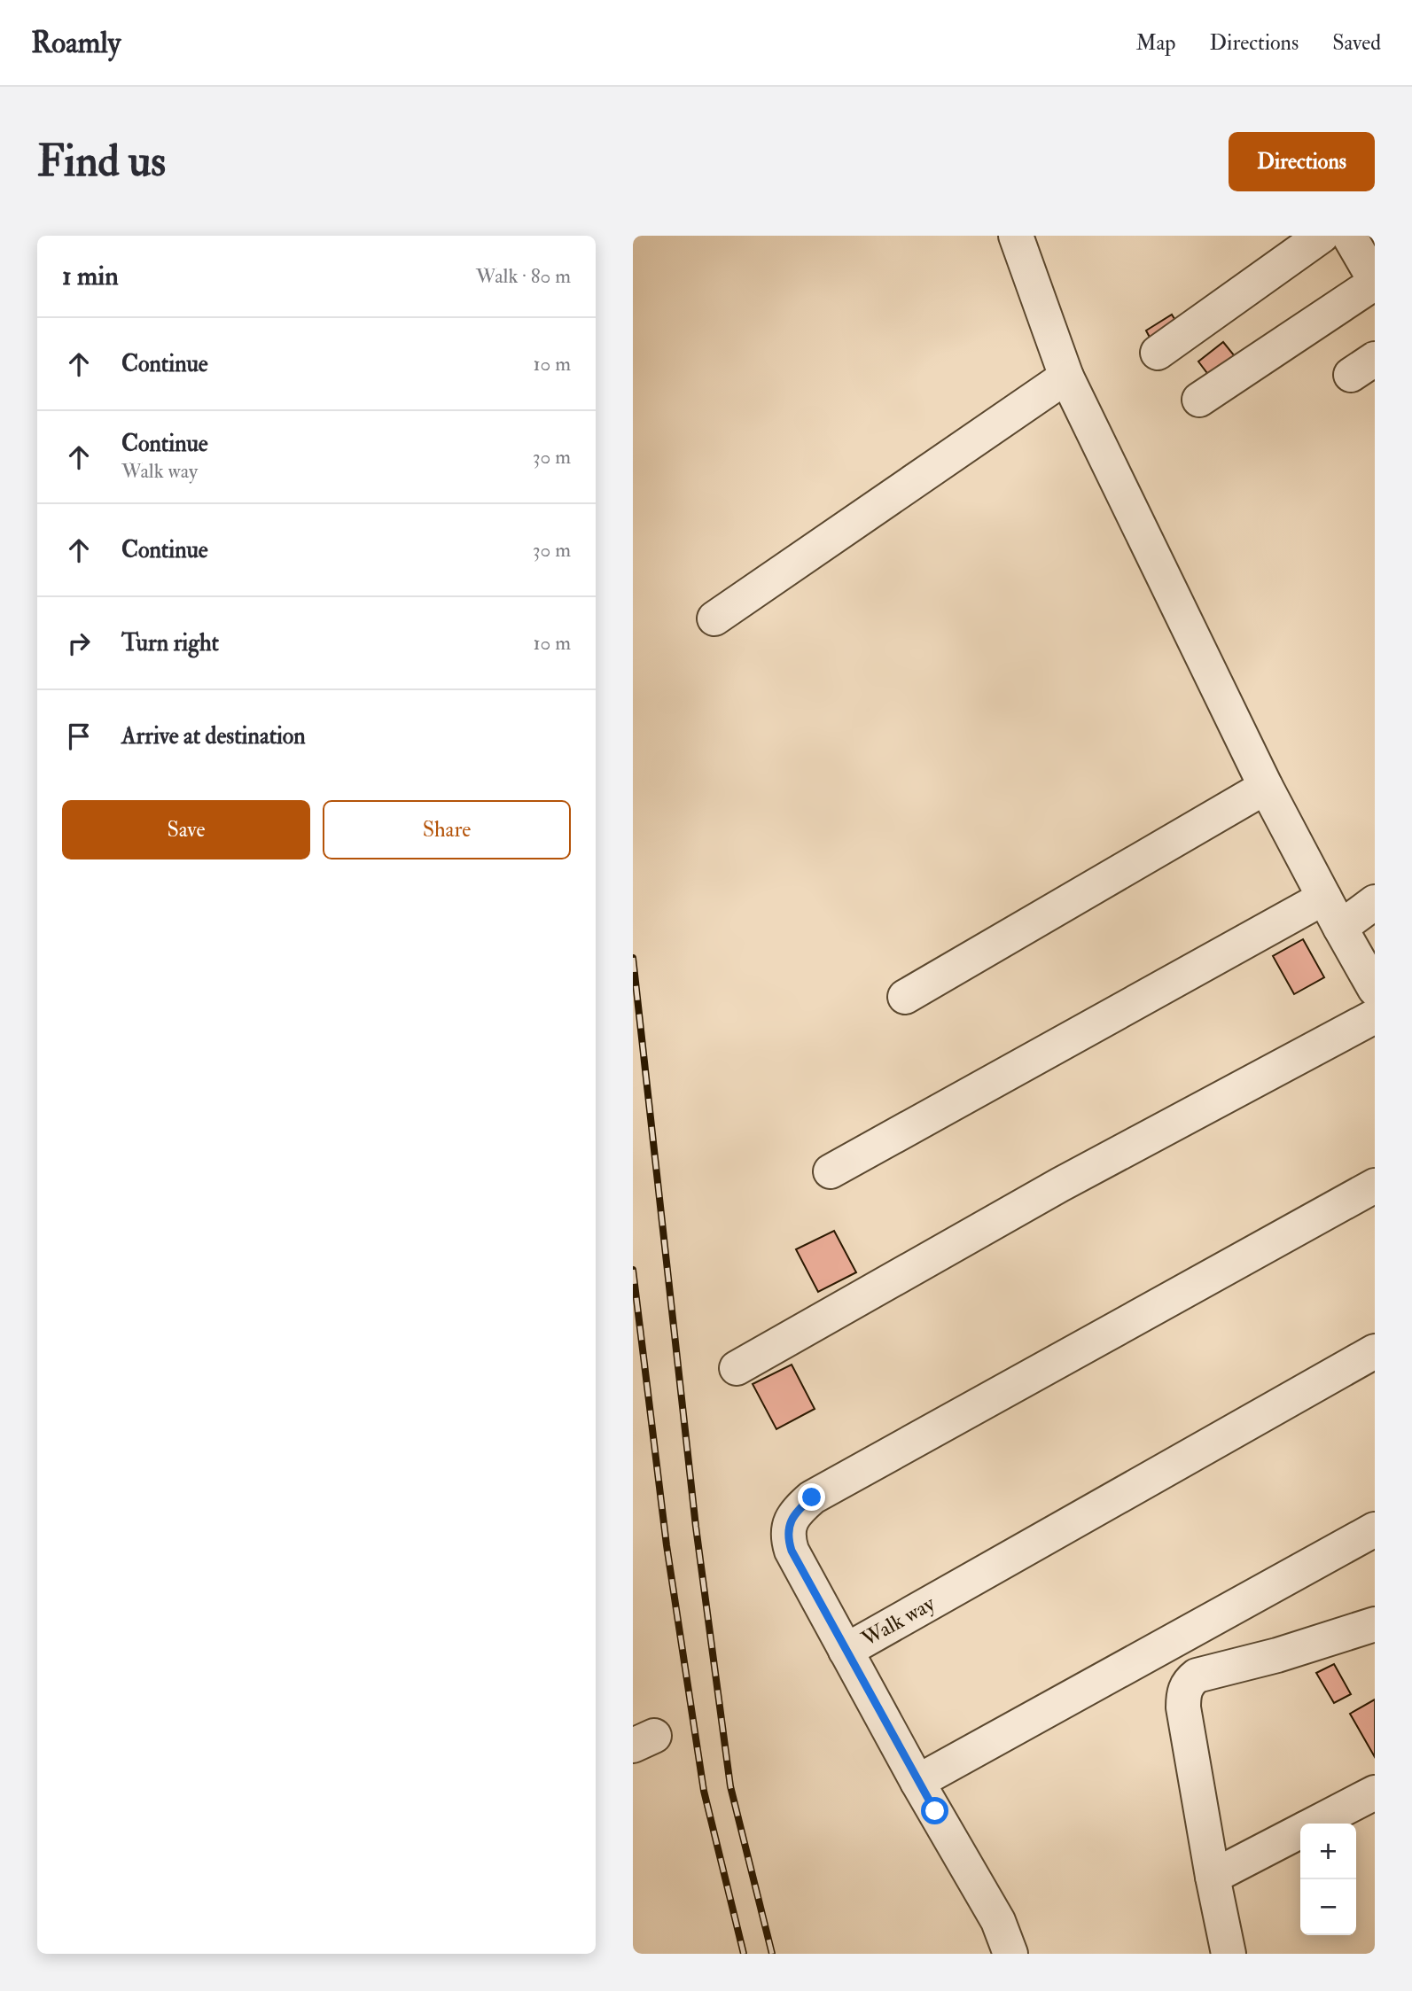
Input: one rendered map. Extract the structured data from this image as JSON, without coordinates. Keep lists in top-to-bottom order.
{
  "streets": {
    "street": ["Walk way"]
  },
  "page": {
    "header": "Roamly",
    "nav": ["Map", "Directions", "Saved"],
    "buttons": [
      "Directions",
      ["Save", "Share"]
    ],
    "title": "Find us",
    "heading": ["1 min", "Walk · 80 m"],
    "list": [
      ["Continue", "10 m"],
      ["Continue", "Walk way", "30 m"],
      ["Continue", "30 m"],
      ["Turn right", "10 m"],
      "Arrive at destination"
    ],
    "map_buttons": ["+", "−"]
  }
}
